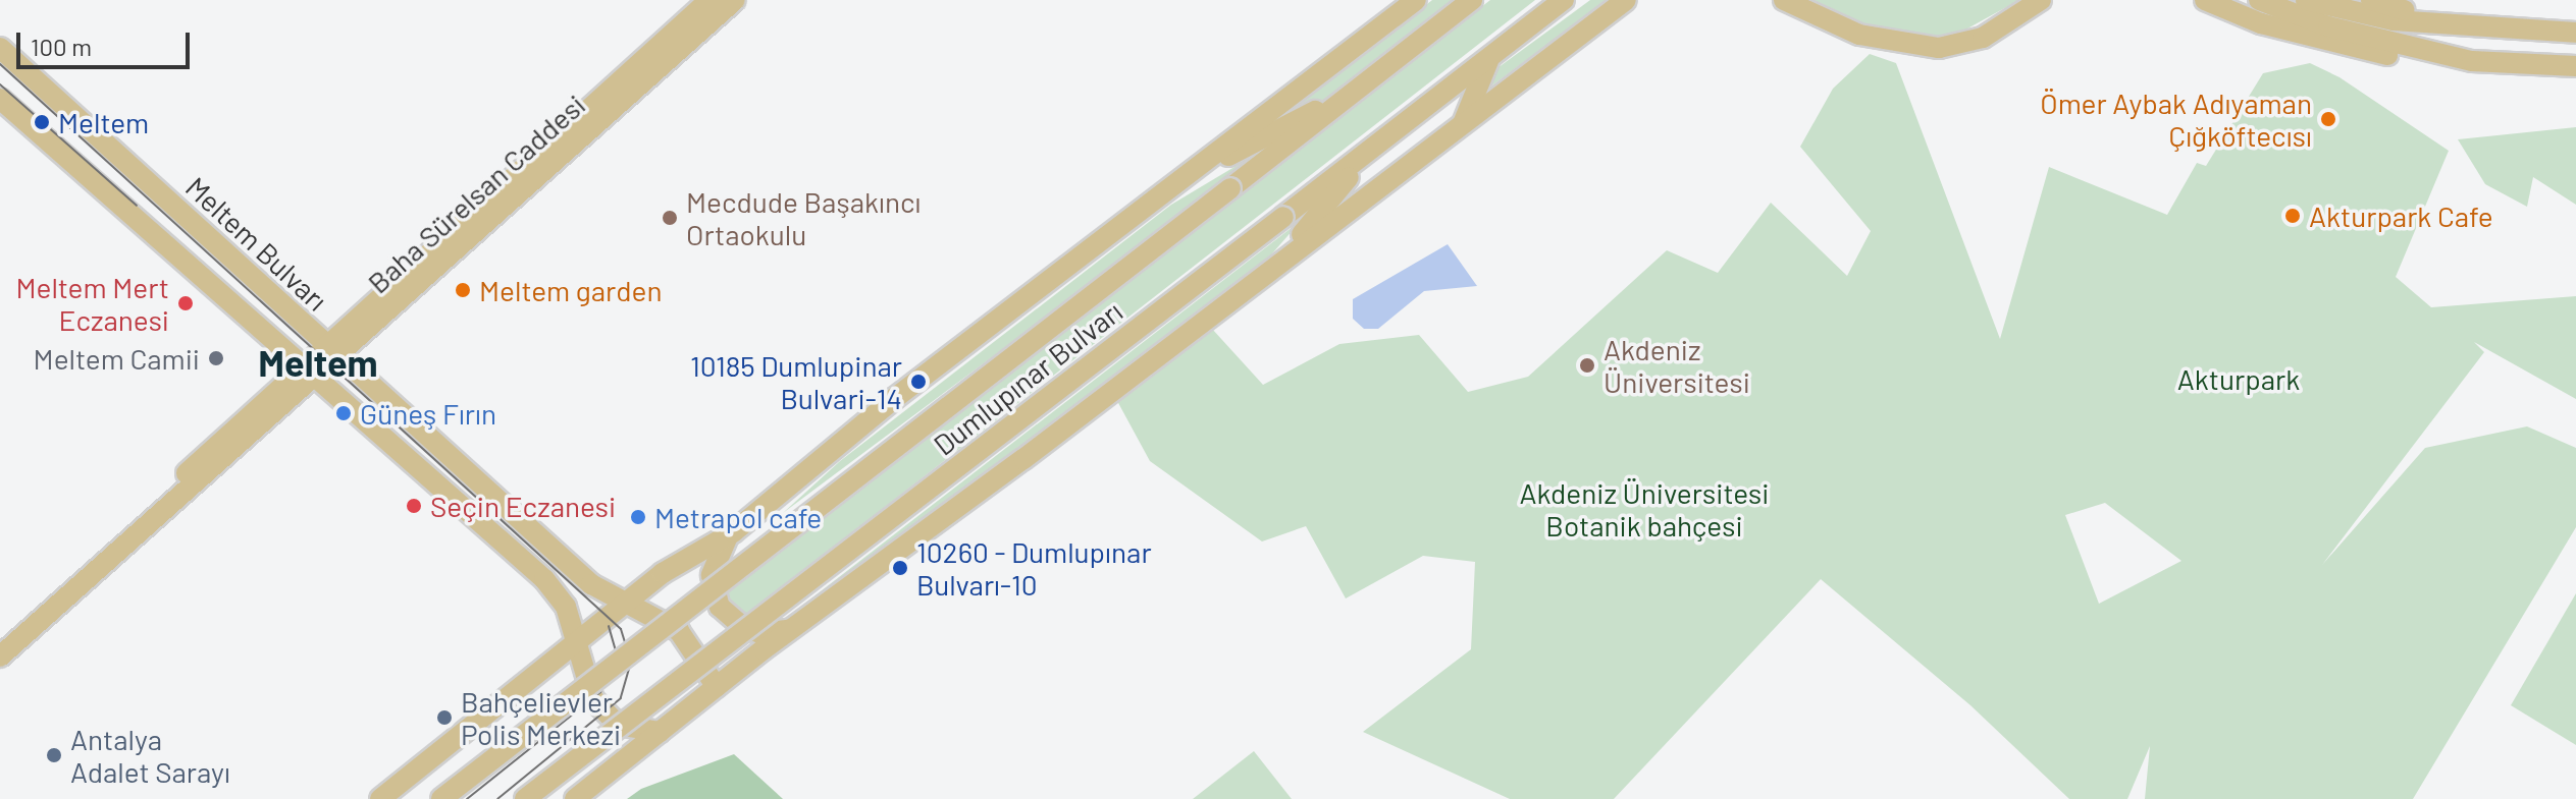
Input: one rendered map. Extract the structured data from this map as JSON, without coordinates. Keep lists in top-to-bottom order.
{
  "streets": {
    "main road": ["Baha Sürelsan Caddesi", "Meltem Bulvarı", "Dumlupınar Bulvarı"]
  },
  "crossings": [
    ["Baha Sürelsan Caddesi", "Meltem Bulvarı"]
  ],
  "districts": ["Meltem"],
  "parks": ["Akturpark", "Akdeniz Üniversitesi Botanik bahçesi"],
  "places": [
    "Ömer Aybak Adıyaman Çığköftecısı",
    "Meltem",
    "Akturpark Cafe",
    "Mecdude Başakıncı Ortaokulu",
    "Meltem garden",
    "Meltem Mert Eczanesi",
    "Meltem Camii",
    "Akdeniz Üniversitesi",
    "10185 Dumlupinar Bulvari-14",
    "Güneş Fırın",
    "Seçin Eczanesi",
    "Metrapol cafe",
    "10260 - Dumlupınar Bulvarı-10",
    "Bahçelievler Polis Merkezi",
    "Antalya Adalet Sarayı"
  ],
  "scale_bar": "100 m"
}
